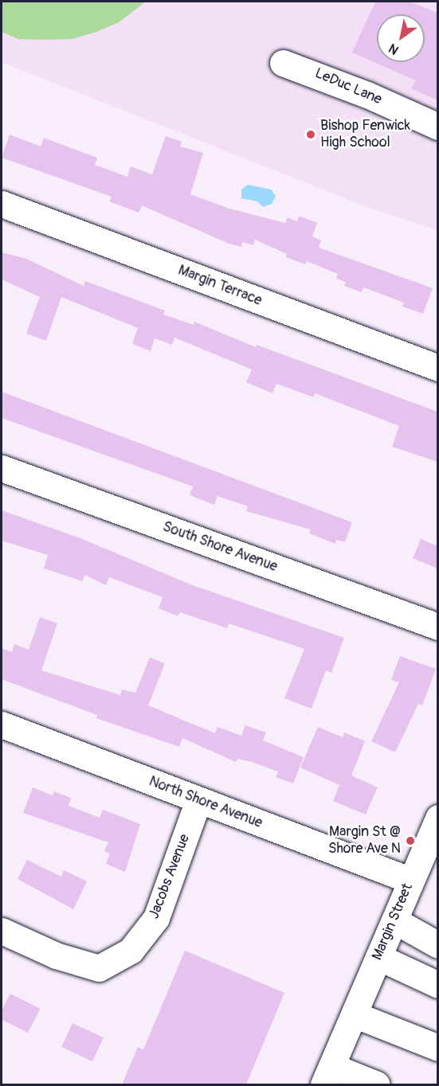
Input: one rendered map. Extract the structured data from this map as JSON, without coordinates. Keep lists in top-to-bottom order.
{
  "streets": {
    "street": [
      "LeDuc Lane",
      "Margin Terrace",
      "South Shore Avenue",
      "North Shore Avenue",
      "Jacobs Avenue",
      "Margin Street"
    ]
  },
  "crossings": [
    ["North Shore Avenue", "Jacobs Avenue"],
    ["North Shore Avenue", "Margin Street"]
  ],
  "places": ["Bishop Fenwick High School", "Margin St @ Shore Ave N"],
  "north": "bottom left"
}
